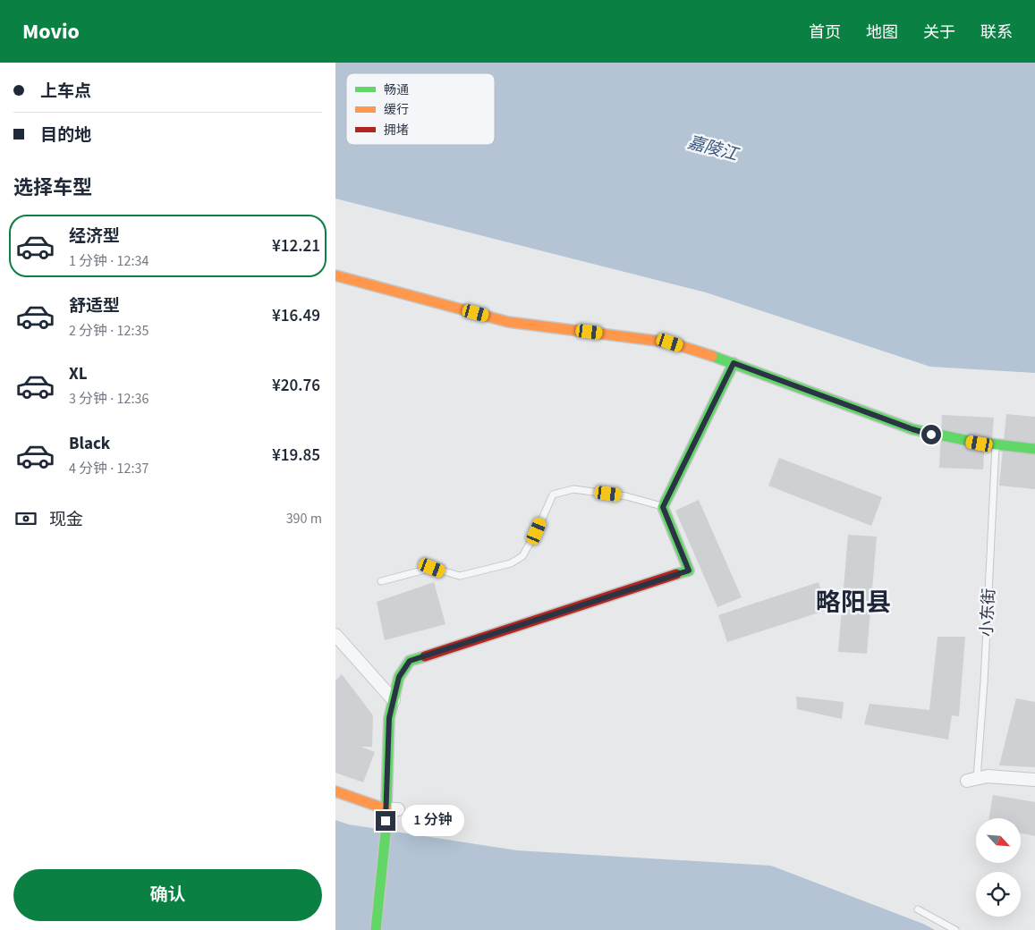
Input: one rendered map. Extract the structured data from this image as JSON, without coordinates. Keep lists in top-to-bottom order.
{
  "streets": {
    "lane": ["小东街"]
  },
  "districts": ["略阳县"],
  "water": ["嘉陵江"],
  "legend": ["畅通", "缓行", "拥堵"],
  "north": "bottom right",
  "page": {
    "header": "Movio",
    "nav": [
      "首页",
      "地图",
      "关于",
      "联系"
    ],
    "banner": ["上车点", "目的地"],
    "heading": "选择车型",
    "list": [
      {
        "name": "经济型",
        "note": "1 分钟 · 12:34",
        "value": "¥12.21"
      },
      {
        "name": "舒适型",
        "note": "2 分钟 · 12:35",
        "value": "¥16.49"
      },
      {
        "name": "XL",
        "note": "3 分钟 · 12:36",
        "value": "¥20.76"
      },
      {
        "name": "Black",
        "note": "4 分钟 · 12:37",
        "value": "¥19.85"
      }
    ],
    "pay": ["现金", "390 m"],
    "bubble": "1 分钟",
    "buttons": "确认"
  }
}
